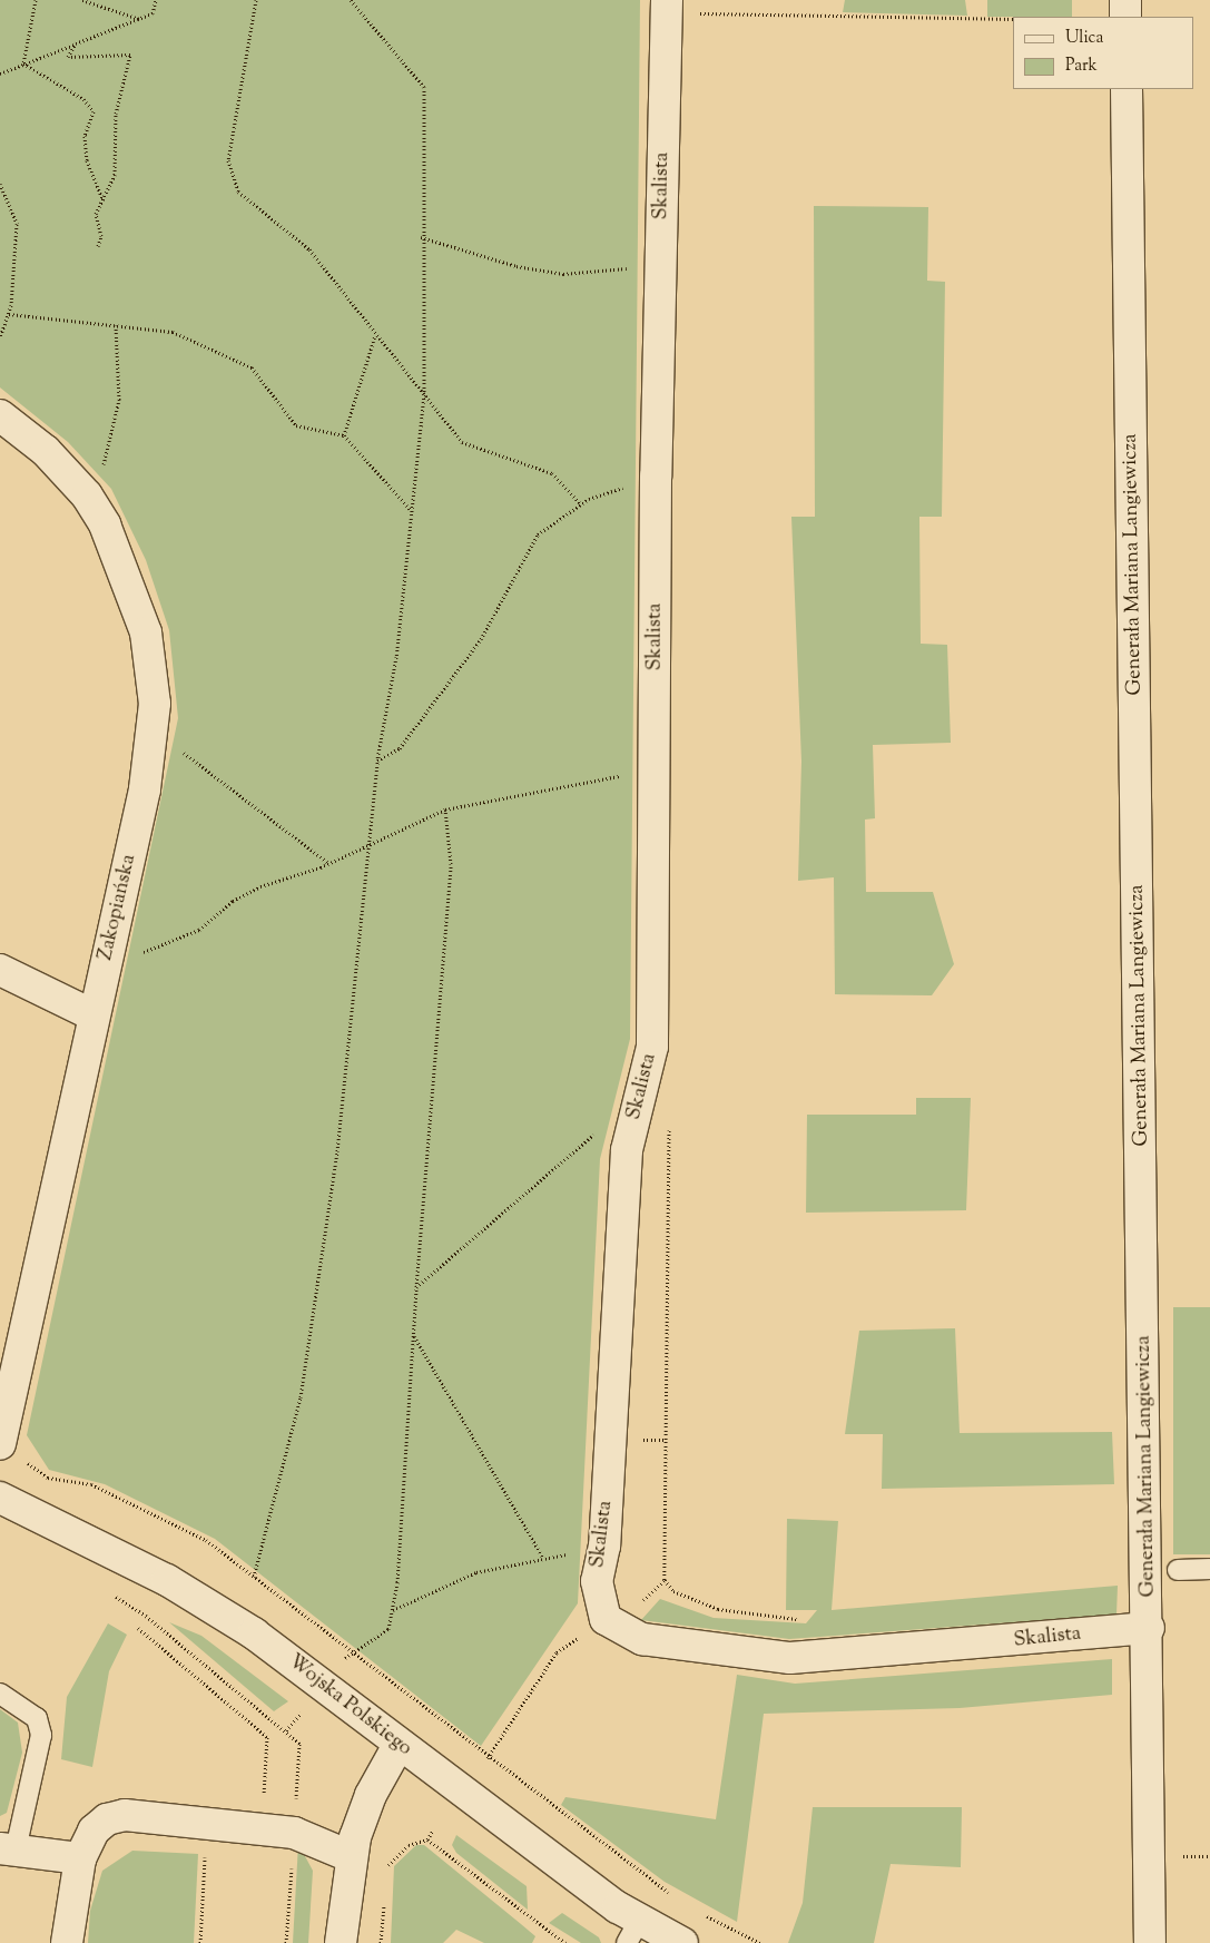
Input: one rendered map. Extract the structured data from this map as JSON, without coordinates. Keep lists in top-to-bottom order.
{
  "streets": {
    "street": [
      "Skalista",
      "Generała Mariana Langiewicza",
      "Zakopiańska",
      "Wojska Polskiego"
    ]
  },
  "crossings": [
    ["Skalista", "Generała Mariana Langiewicza"]
  ],
  "legend": ["Ulica", "Park"]
}
